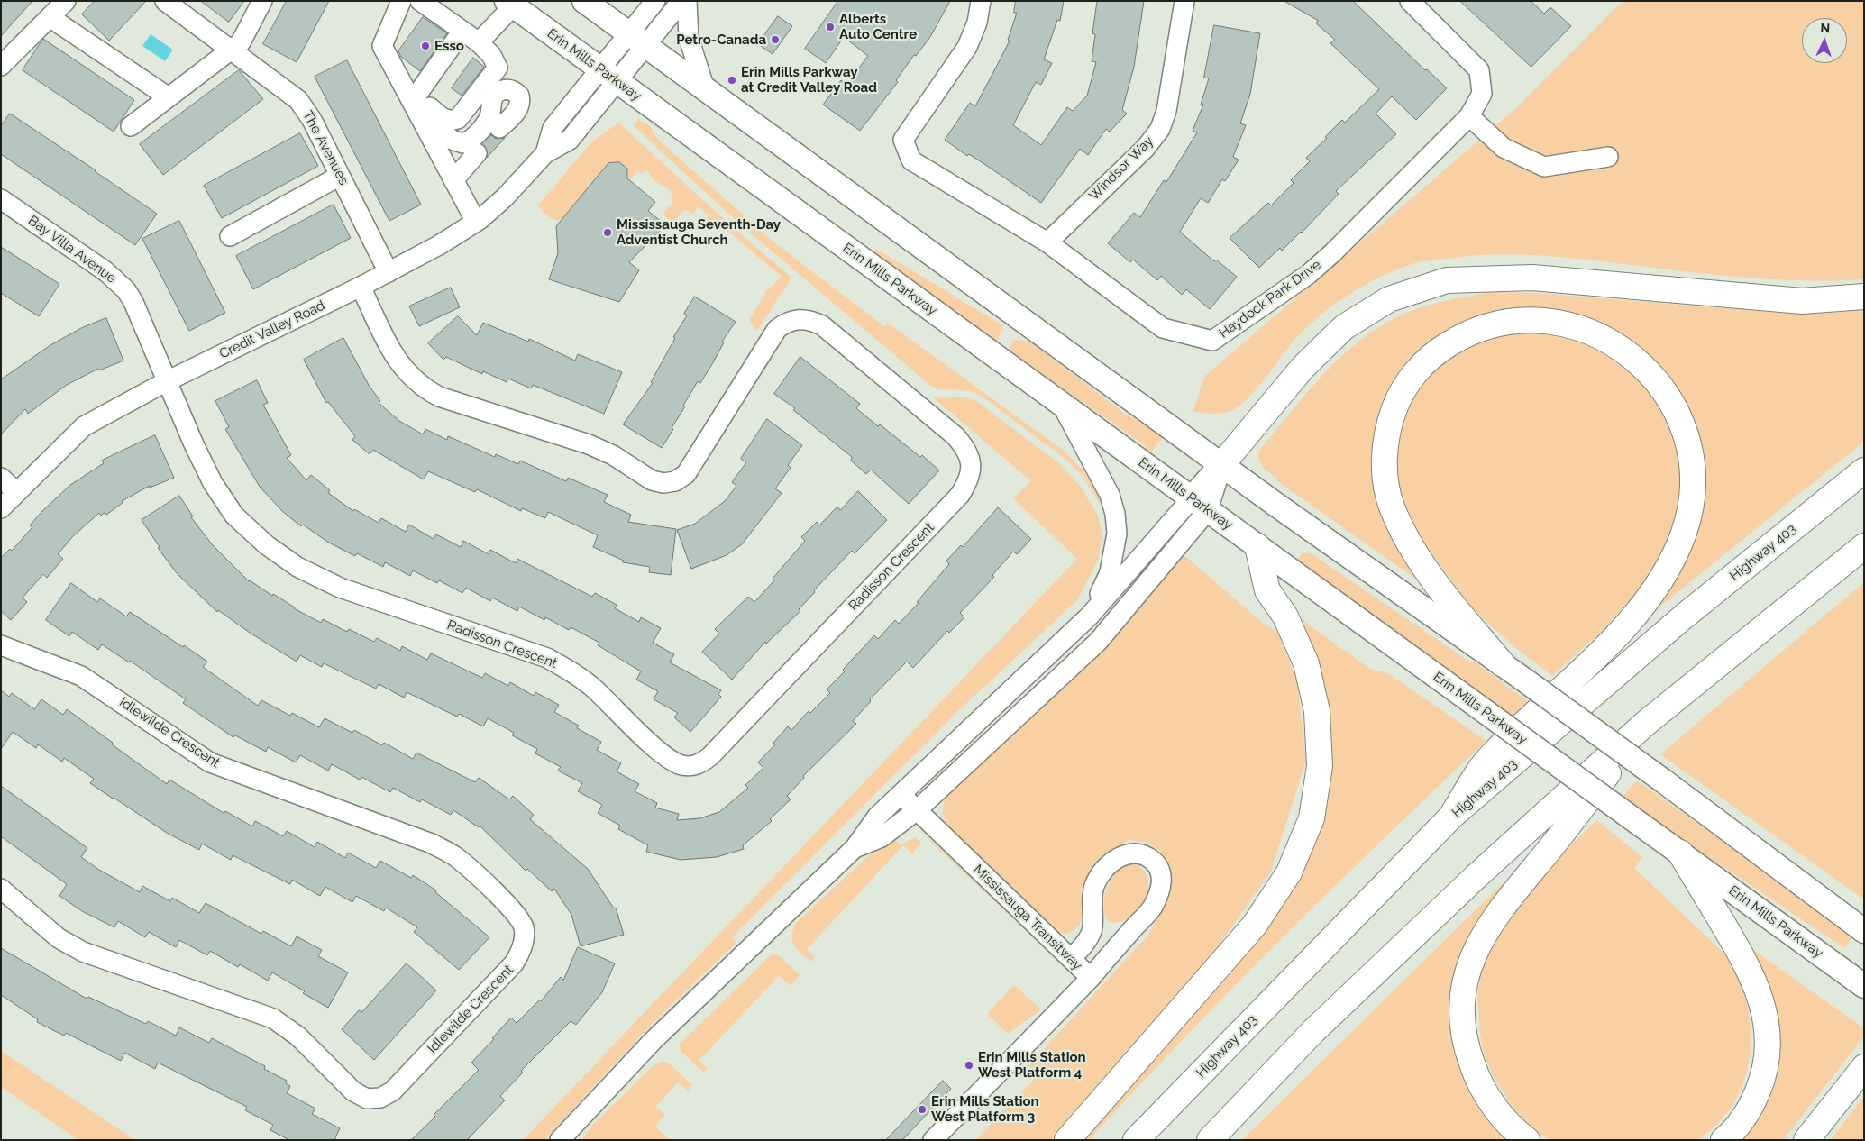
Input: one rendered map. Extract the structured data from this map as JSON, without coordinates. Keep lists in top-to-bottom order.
{
  "streets": {
    "highway": ["Highway 403"],
    "main road": ["Erin Mills Parkway"],
    "street": [
      "The Avenues",
      "Windsor Way",
      "Bay Villa Avenue",
      "Haydock Park Drive",
      "Credit Valley Road",
      "Radisson Crescent",
      "Idlewilde Crescent",
      "Mississauga Transitway"
    ]
  },
  "crossings": [
    ["Erin Mills Parkway", "Credit Valley Road"],
    ["The Avenues", "Credit Valley Road"],
    ["Windsor Way", "Haydock Park Drive"],
    ["Bay Villa Avenue", "Credit Valley Road"],
    ["Bay Villa Avenue", "Radisson Crescent"],
    ["Credit Valley Road", "Radisson Crescent"]
  ],
  "places": [
    "Alberts Auto Centre",
    "Petro-Canada",
    "Esso",
    "Erin Mills Parkway at Credit Valley Road",
    "Mississauga Seventh-Day Adventist Church",
    "Erin Mills Station West Platform 4",
    "Erin Mills Station West Platform 3"
  ],
  "north": "top"
}
